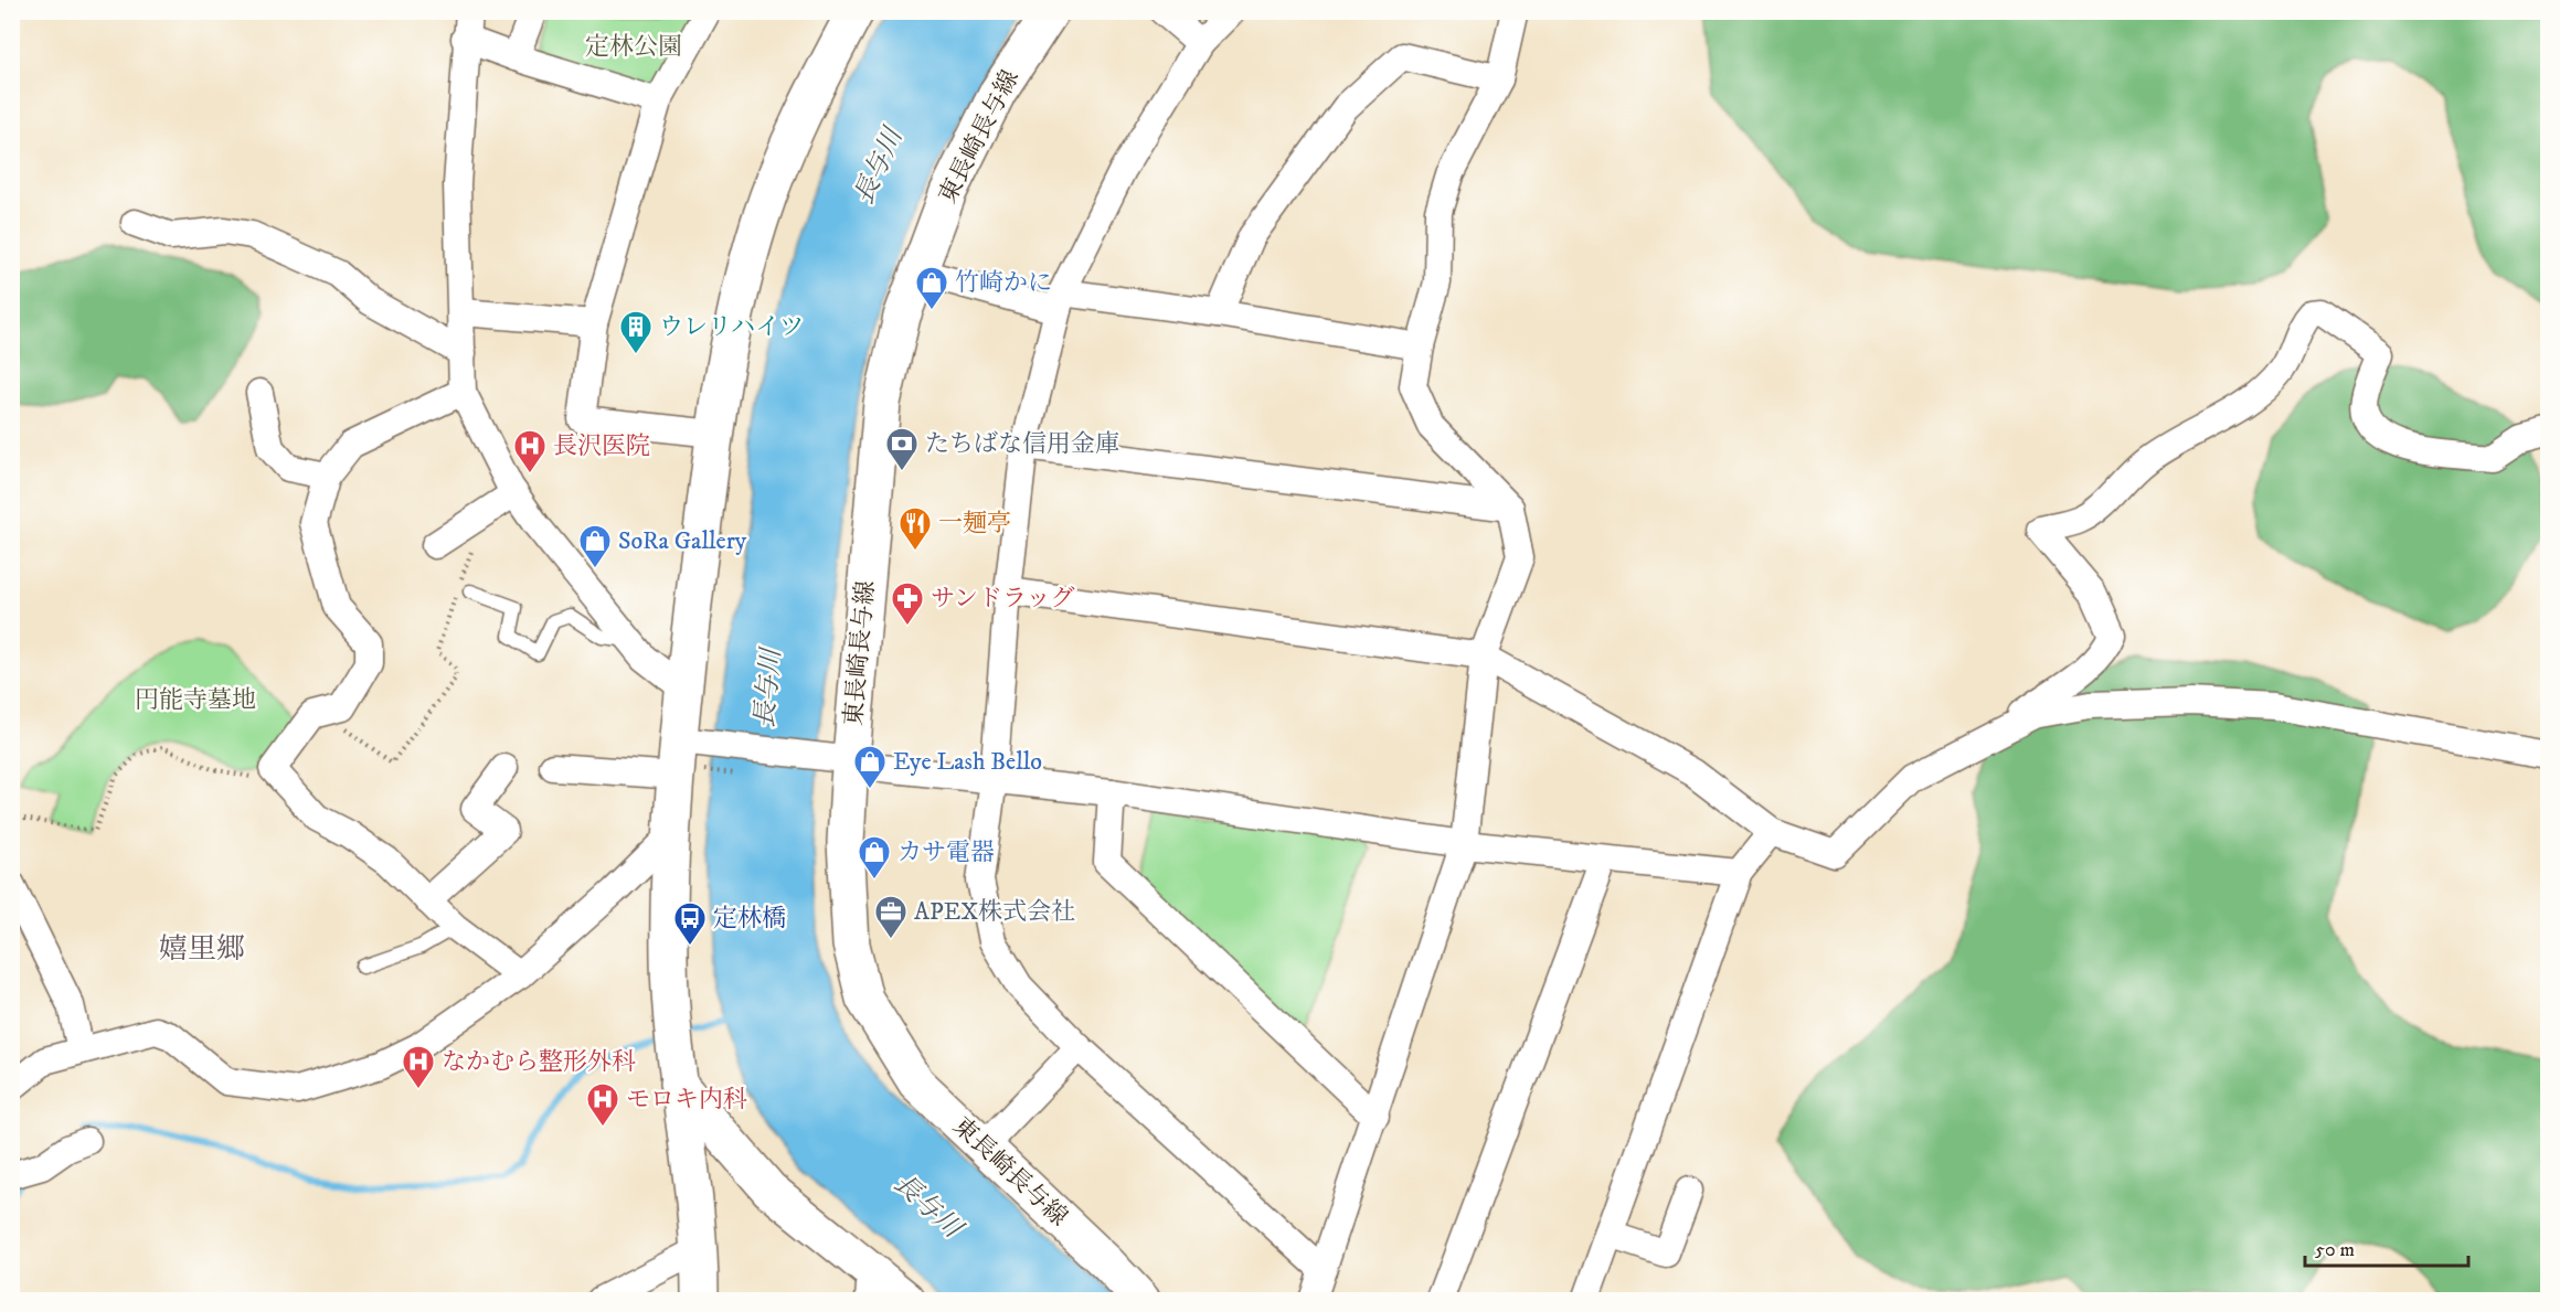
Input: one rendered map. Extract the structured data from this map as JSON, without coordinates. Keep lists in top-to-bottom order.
{
  "streets": {
    "street": ["東長崎長与線"]
  },
  "districts": ["嬉里郷"],
  "water": ["長与川"],
  "parks": ["定林公園", "円能寺墓地"],
  "places": {
    "shop": [
      "竹崎かに",
      "SoRa Gallery",
      "Eye Lash Bello",
      "カサ電器"
    ],
    "building": ["ウレリハイツ"],
    "bank": ["たちばな信用金庫"],
    "hospital": ["長沢医院", "なかむら整形外科", "モロキ内科"],
    "restaurant": ["一麺亭"],
    "pharmacy": ["サンドラッグ"],
    "office": ["APEX株式会社"],
    "bus stop": ["定林橋"]
  },
  "scale_bar": "50 m"
}
